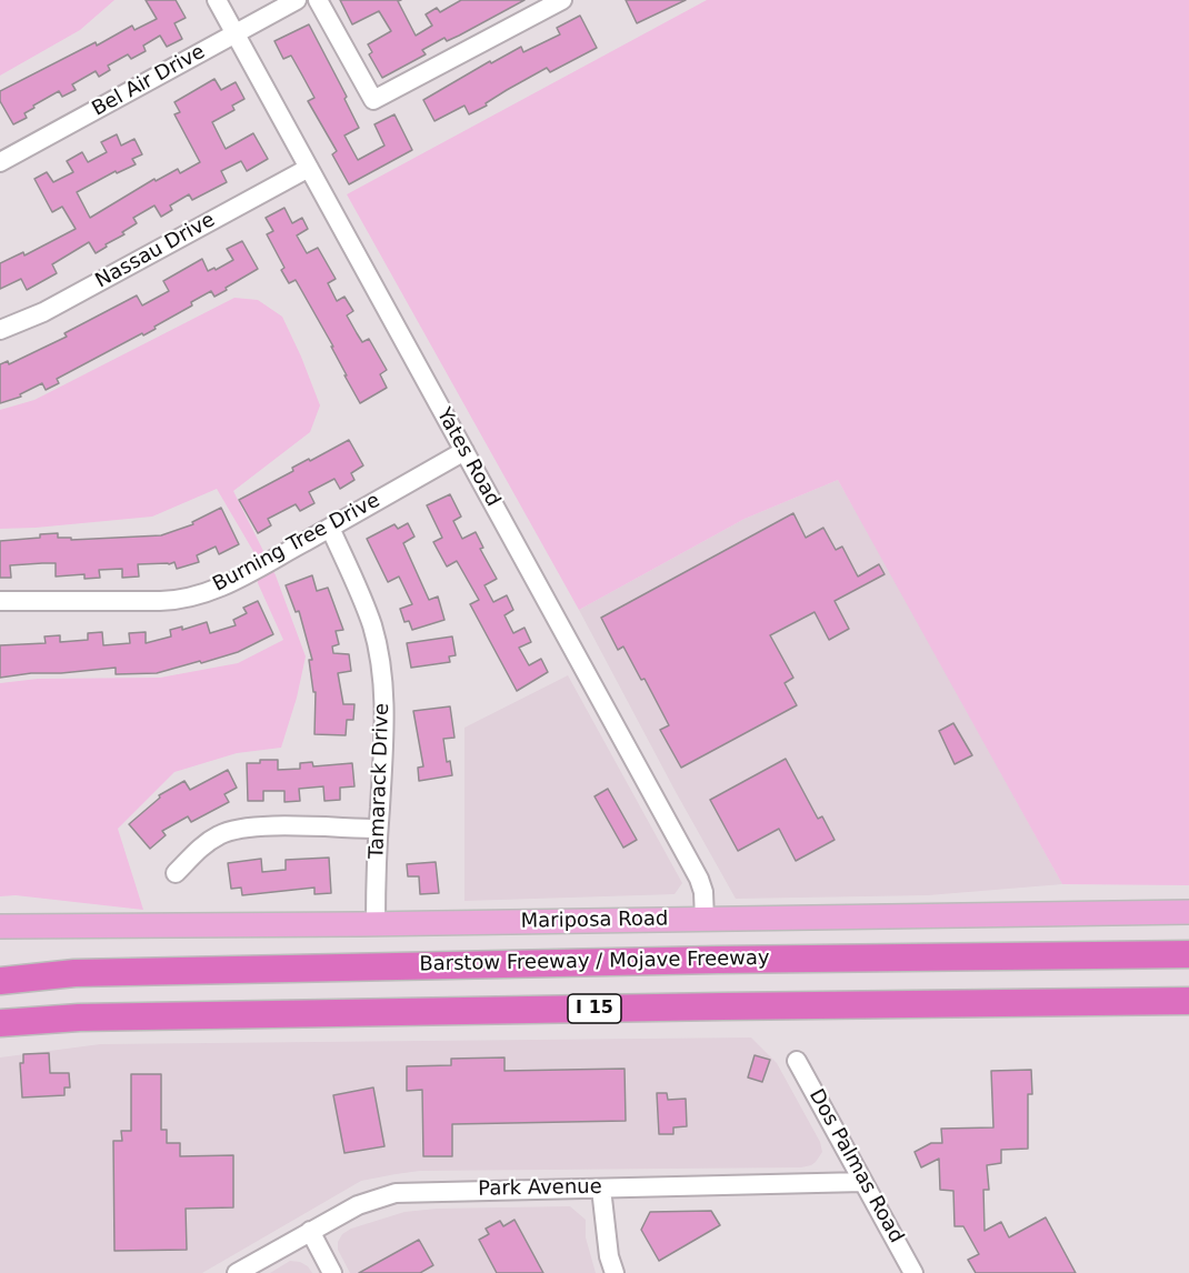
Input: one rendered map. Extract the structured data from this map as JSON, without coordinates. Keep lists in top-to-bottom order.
{
  "streets": {
    "highway": ["Barstow Freeway / Mojave Freeway", "I 15"],
    "main road": ["Mariposa Road"],
    "street": [
      "Bel Air Drive",
      "Nassau Drive",
      "Yates Road",
      "Burning Tree Drive",
      "Tamarack Drive",
      "Dos Palmas Road",
      "Park Avenue"
    ]
  },
  "crossings": [
    ["Bel Air Drive", "Yates Road"],
    ["Nassau Drive", "Yates Road"],
    ["Yates Road", "Burning Tree Drive"],
    ["Yates Road", "Mariposa Road"],
    ["Burning Tree Drive", "Tamarack Drive"],
    ["Tamarack Drive", "Mariposa Road"],
    ["Dos Palmas Road", "Park Avenue"]
  ]
}
